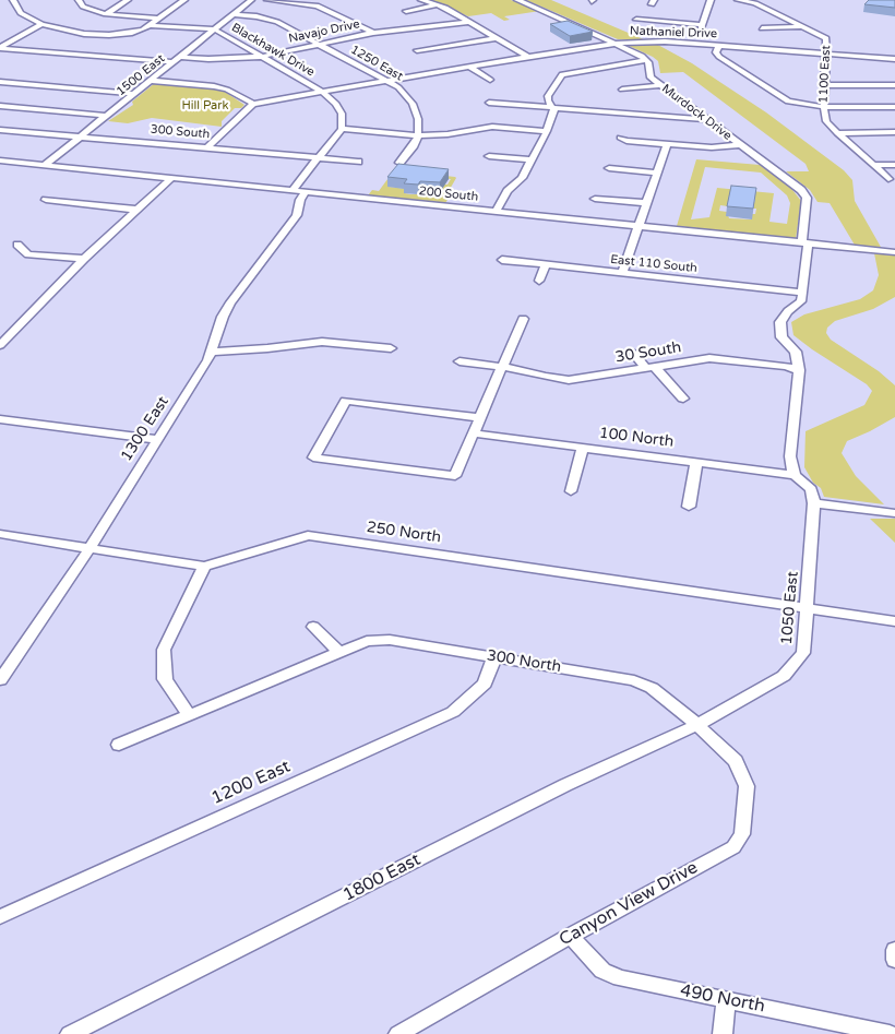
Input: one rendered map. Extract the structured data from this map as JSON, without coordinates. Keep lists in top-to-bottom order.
{
  "streets": {
    "street": [
      "Navajo Drive",
      "Nathaniel Drive",
      "Blackhawk Drive",
      "1250 East",
      "1100 East",
      "1500 East",
      "Murdock Drive",
      "300 South",
      "200 South",
      "East 110 South",
      "30 South",
      "1300 East",
      "100 North",
      "250 North",
      "1050 East",
      "300 North",
      "1200 East",
      "1800 East",
      "Canyon View Drive",
      "490 North"
    ]
  },
  "crossings": [
    ["Navajo Drive", "Blackhawk Drive"],
    ["Navajo Drive", "1250 East"],
    ["Navajo Drive", "1500 East"],
    ["Nathaniel Drive", "Blackhawk Drive"],
    ["Nathaniel Drive", "1250 East"],
    ["Nathaniel Drive", "1100 East"],
    ["Blackhawk Drive", "1500 East"],
    ["1250 East", "1500 East"],
    ["1500 East", "300 South"],
    ["1500 East", "200 South"],
    ["Murdock Drive", "200 South"],
    ["200 South", "1300 East"],
    ["1300 East", "250 North"],
    ["250 North", "1050 East"],
    ["1050 East", "300 North"],
    ["1050 East", "1800 East"],
    ["1050 East", "Canyon View Drive"],
    ["300 North", "1200 East"],
    ["300 North", "1800 East"],
    ["300 North", "Canyon View Drive"],
    ["1800 East", "Canyon View Drive"],
    ["Canyon View Drive", "490 North"]
  ],
  "parks": ["Hill Park"]
}
